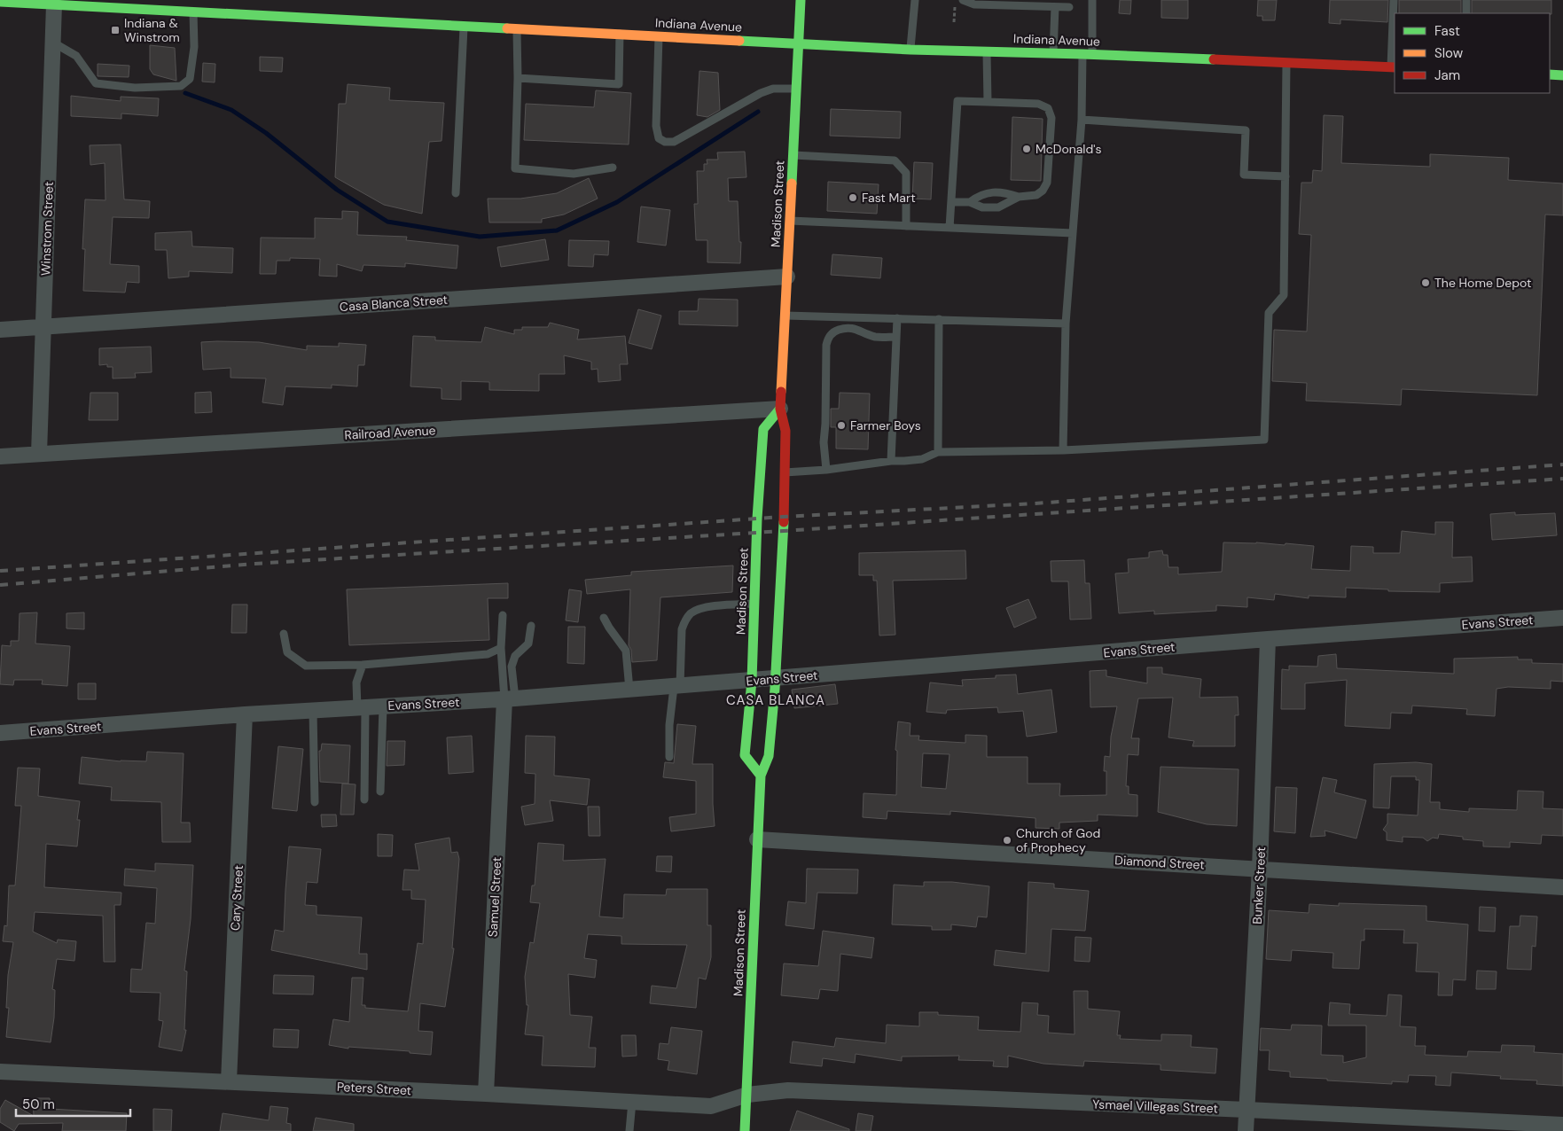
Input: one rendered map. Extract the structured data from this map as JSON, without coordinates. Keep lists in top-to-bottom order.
{
  "streets": {
    "street": [
      "Indiana Avenue",
      "Madison Street",
      "Winstrom Street",
      "Casa Blanca Street",
      "Railroad Avenue",
      "Evans Street",
      "Diamond Street",
      "Bunker Street",
      "Samuel Street",
      "Cary Street",
      "Peters Street",
      "Ysmael Villegas Street"
    ]
  },
  "crossings": [
    ["Indiana Avenue", "Madison Street"],
    ["Indiana Avenue", "Winstrom Street"],
    ["Madison Street", "Casa Blanca Street"],
    ["Madison Street", "Railroad Avenue"],
    ["Madison Street", "Evans Street"],
    ["Madison Street", "Diamond Street"],
    ["Madison Street", "Peters Street"],
    ["Madison Street", "Ysmael Villegas Street"],
    ["Winstrom Street", "Casa Blanca Street"],
    ["Winstrom Street", "Railroad Avenue"],
    ["Evans Street", "Bunker Street"],
    ["Evans Street", "Samuel Street"],
    ["Evans Street", "Cary Street"],
    ["Diamond Street", "Bunker Street"],
    ["Bunker Street", "Ysmael Villegas Street"],
    ["Samuel Street", "Peters Street"],
    ["Cary Street", "Peters Street"],
    ["Peters Street", "Ysmael Villegas Street"]
  ],
  "districts": ["CASA BLANCA"],
  "places": {
    "transit": ["Indiana & Winstrom"],
    "other": [
      "McDonald's",
      "Fast Mart",
      "The Home Depot",
      "Farmer Boys",
      "Church of God of Prophecy"
    ]
  },
  "legend": ["Fast", "Slow", "Jam"],
  "scale_bar": "50 m"
}
